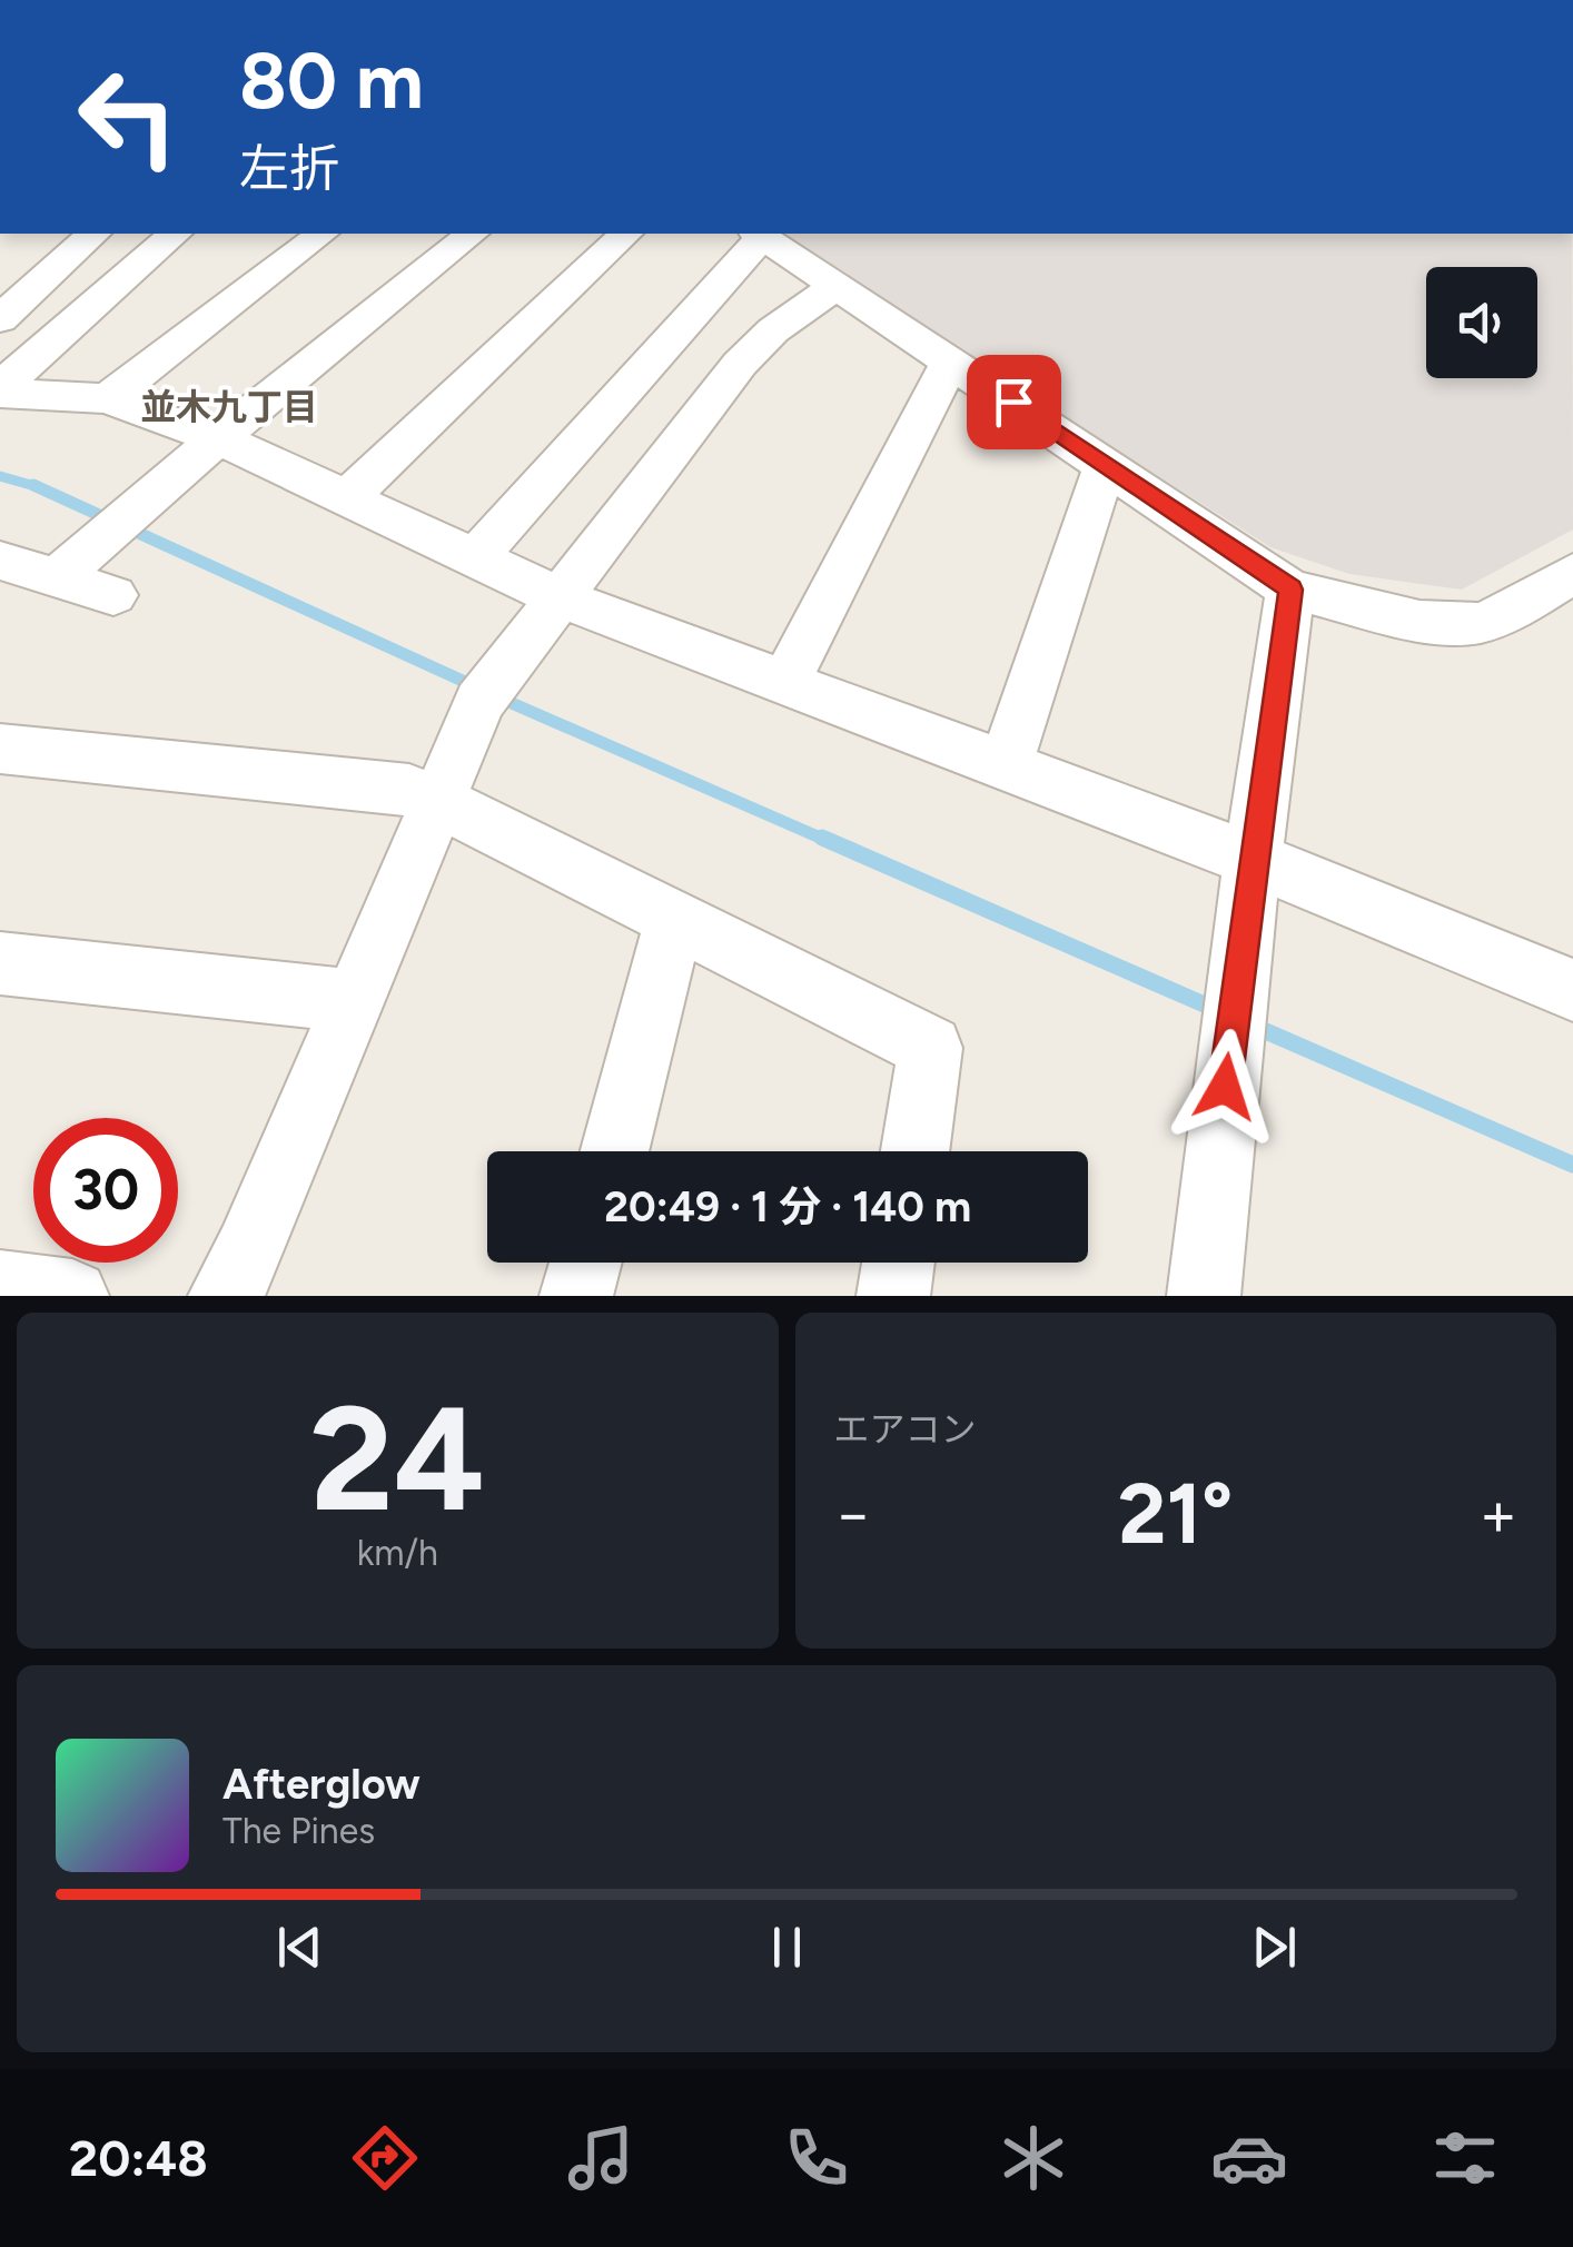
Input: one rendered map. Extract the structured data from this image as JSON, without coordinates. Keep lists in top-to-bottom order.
{
  "districts": ["並木九丁目"],
  "page": {
    "turn": ["80 m", "左折"],
    "limit": "30",
    "trip": "20:49 · 1 分 · 140 m",
    "tile": [
      ["24", "km/h"],
      "エアコン"
    ],
    "heat": ["−", "21°", "+"],
    "song": ["Afterglow", "The Pines"],
    "tabs": "20:48"
  }
}
